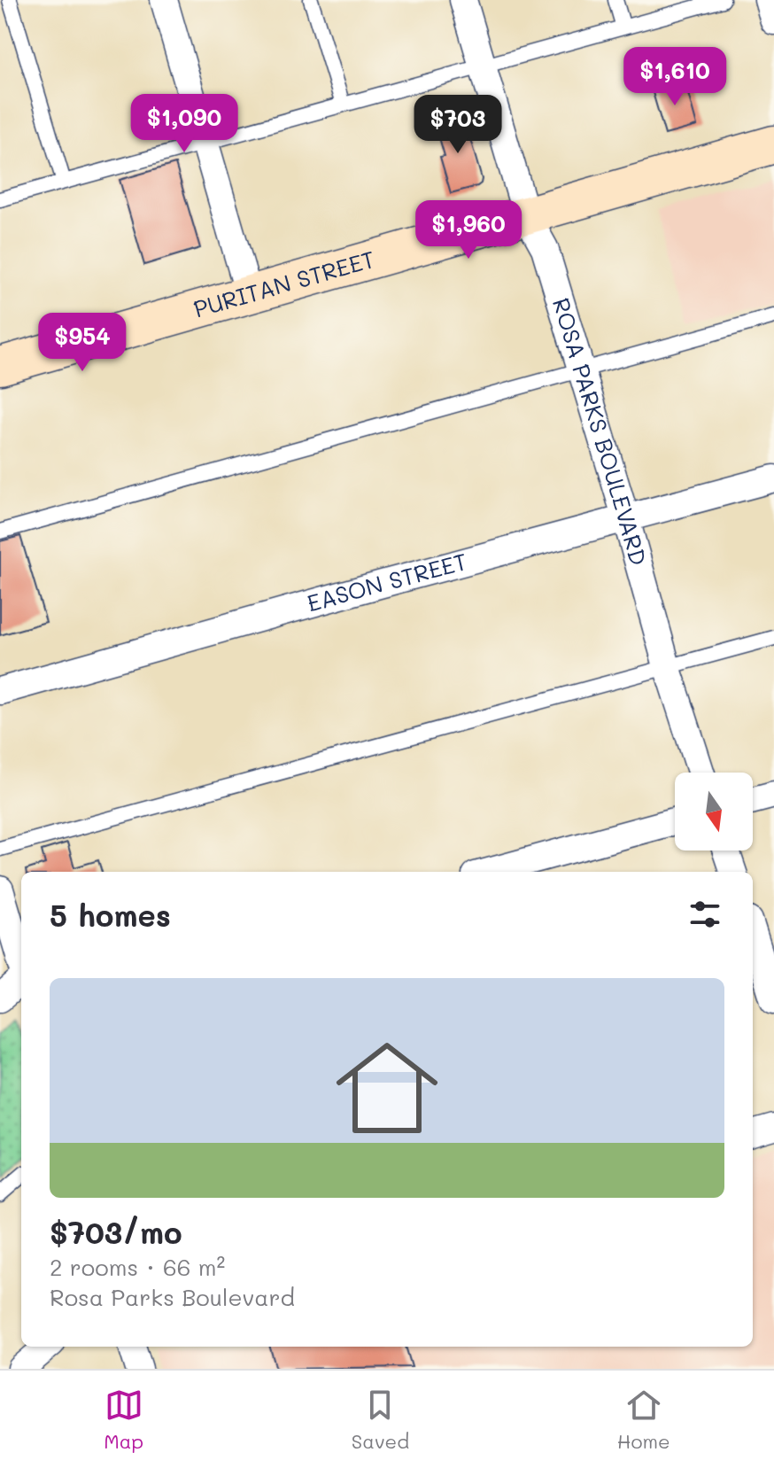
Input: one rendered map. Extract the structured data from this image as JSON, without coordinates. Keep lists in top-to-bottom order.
{
  "streets": {
    "street": ["PURITAN STREET", "ROSA PARKS BOULEVARD", "EASON STREET"]
  },
  "crossings": [
    ["PURITAN STREET", "ROSA PARKS BOULEVARD"],
    ["ROSA PARKS BOULEVARD", "EASON STREET"]
  ],
  "north": "bottom",
  "page": {
    "price": [
      "$1,610",
      "$1,090",
      "$703",
      "$1,960",
      "$954"
    ],
    "heading": "5 homes",
    "list": [
      {
        "name": "$703/mo",
        "note": "2 rooms · 66 m² · Rosa Parks Boulevard"
      }
    ],
    "tabs": ["Map", "Saved", "Home"]
  }
}
